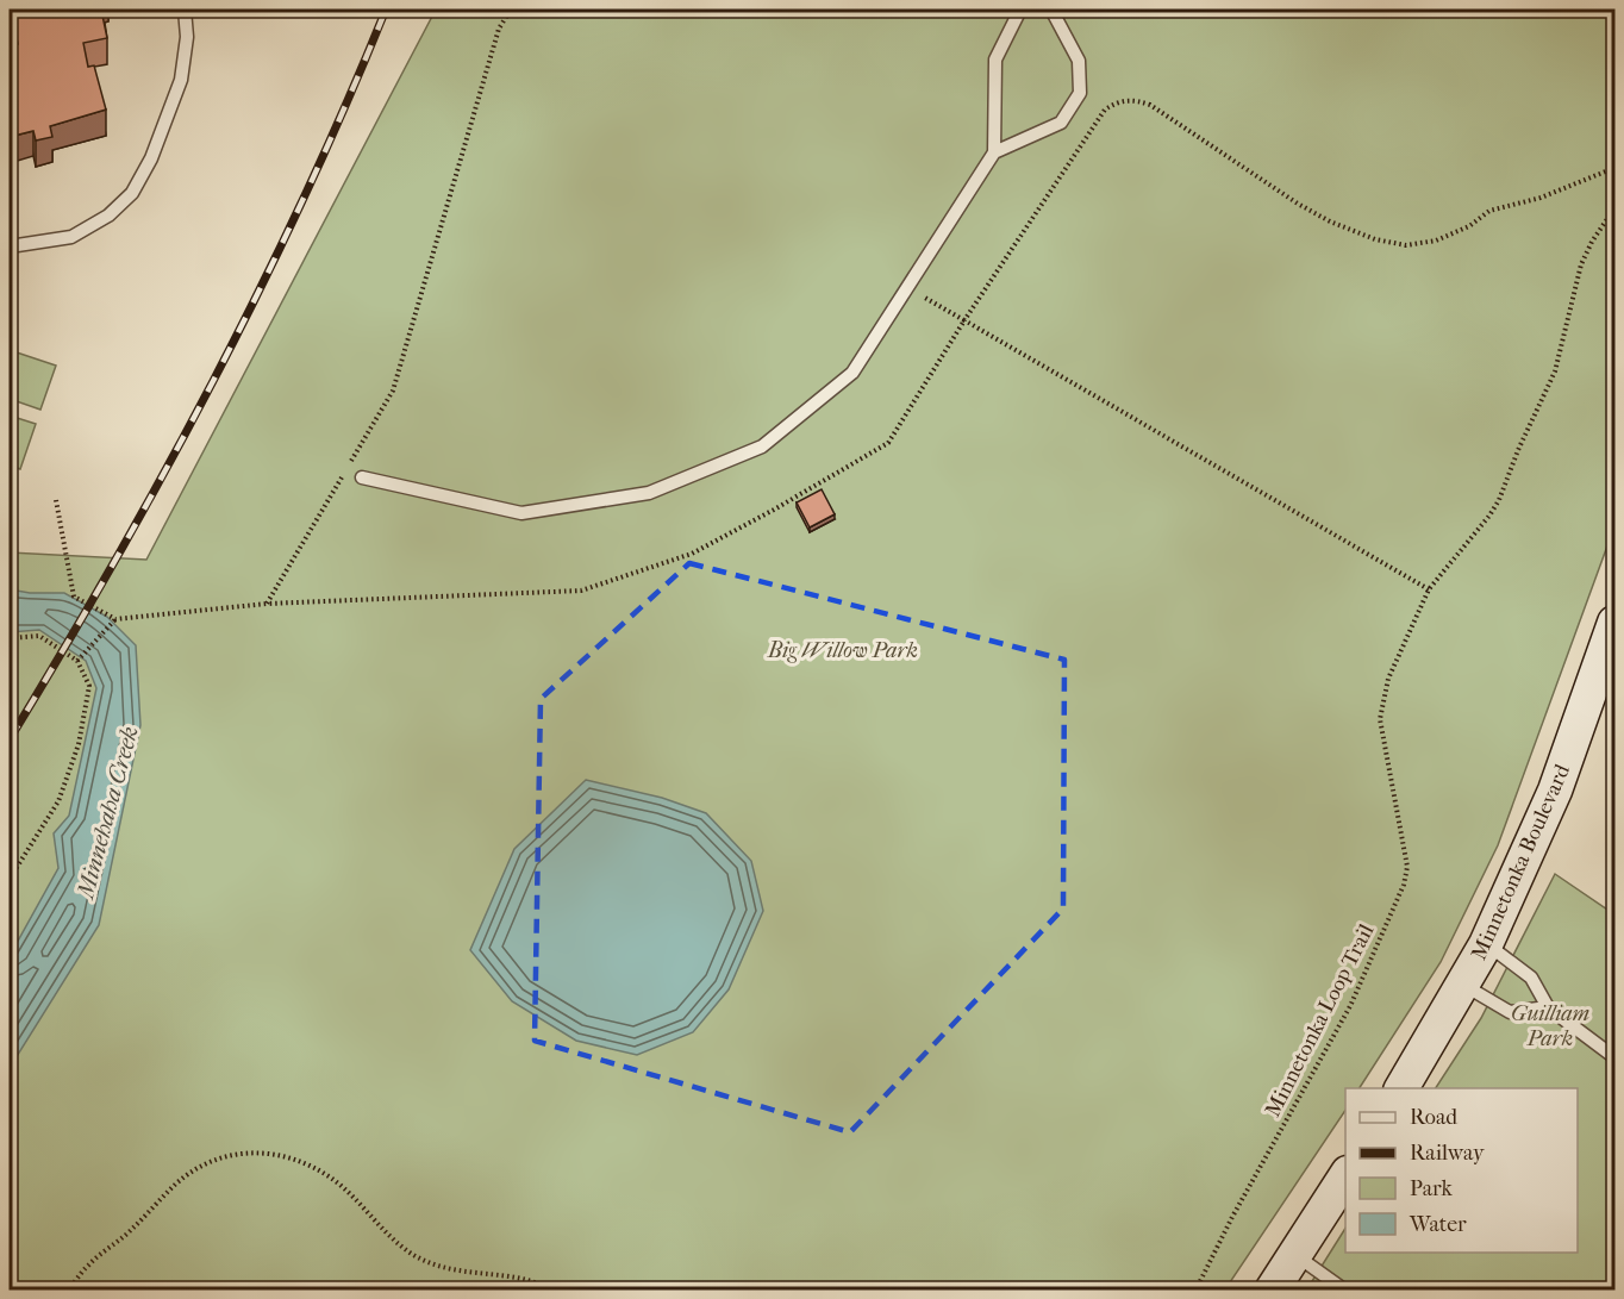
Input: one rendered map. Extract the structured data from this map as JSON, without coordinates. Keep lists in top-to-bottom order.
{
  "streets": {
    "main road": ["Minnetonka Boulevard"],
    "path": ["Minnetonka Loop Trail"]
  },
  "water": ["Minnehaha Creek"],
  "parks": ["Big Willow Park", "Guilliam Park"],
  "legend": [
    "Road",
    "Railway",
    "Park",
    "Water"
  ]
}
